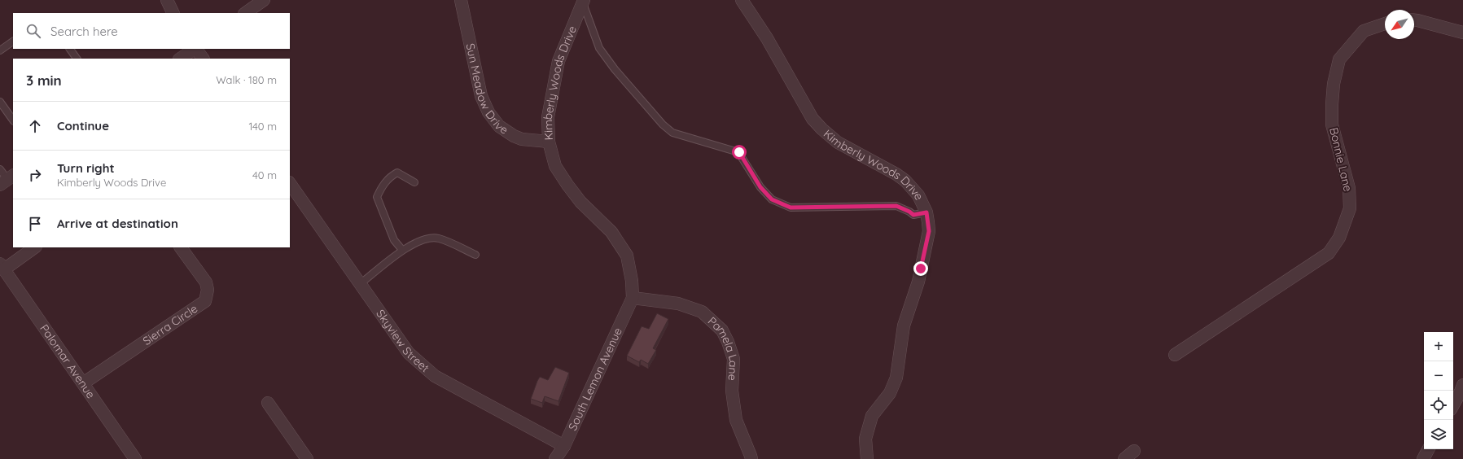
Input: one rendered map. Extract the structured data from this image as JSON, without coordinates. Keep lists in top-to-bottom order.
{
  "streets": {
    "street": [
      "Kimberly Woods Drive",
      "Sun Meadow Drive",
      "Bonnie Lane",
      "Sierra Circle",
      "Skyview Street",
      "Pamela Lane",
      "Palomar Avenue",
      "South Lemon Avenue"
    ]
  },
  "crossings": [
    ["Kimberly Woods Drive", "Sun Meadow Drive"],
    ["Kimberly Woods Drive", "Pamela Lane"],
    ["Kimberly Woods Drive", "South Lemon Avenue"],
    ["Sierra Circle", "Palomar Avenue"],
    ["Skyview Street", "South Lemon Avenue"],
    ["Pamela Lane", "South Lemon Avenue"]
  ],
  "north": "bottom left",
  "page": {
    "search": "Search here",
    "heading": ["3 min", "Walk · 180 m"],
    "list": [
      ["Continue", "140 m"],
      ["Turn right", "Kimberly Woods Drive", "40 m"],
      "Arrive at destination"
    ],
    "map_buttons": ["+", "−"]
  }
}
